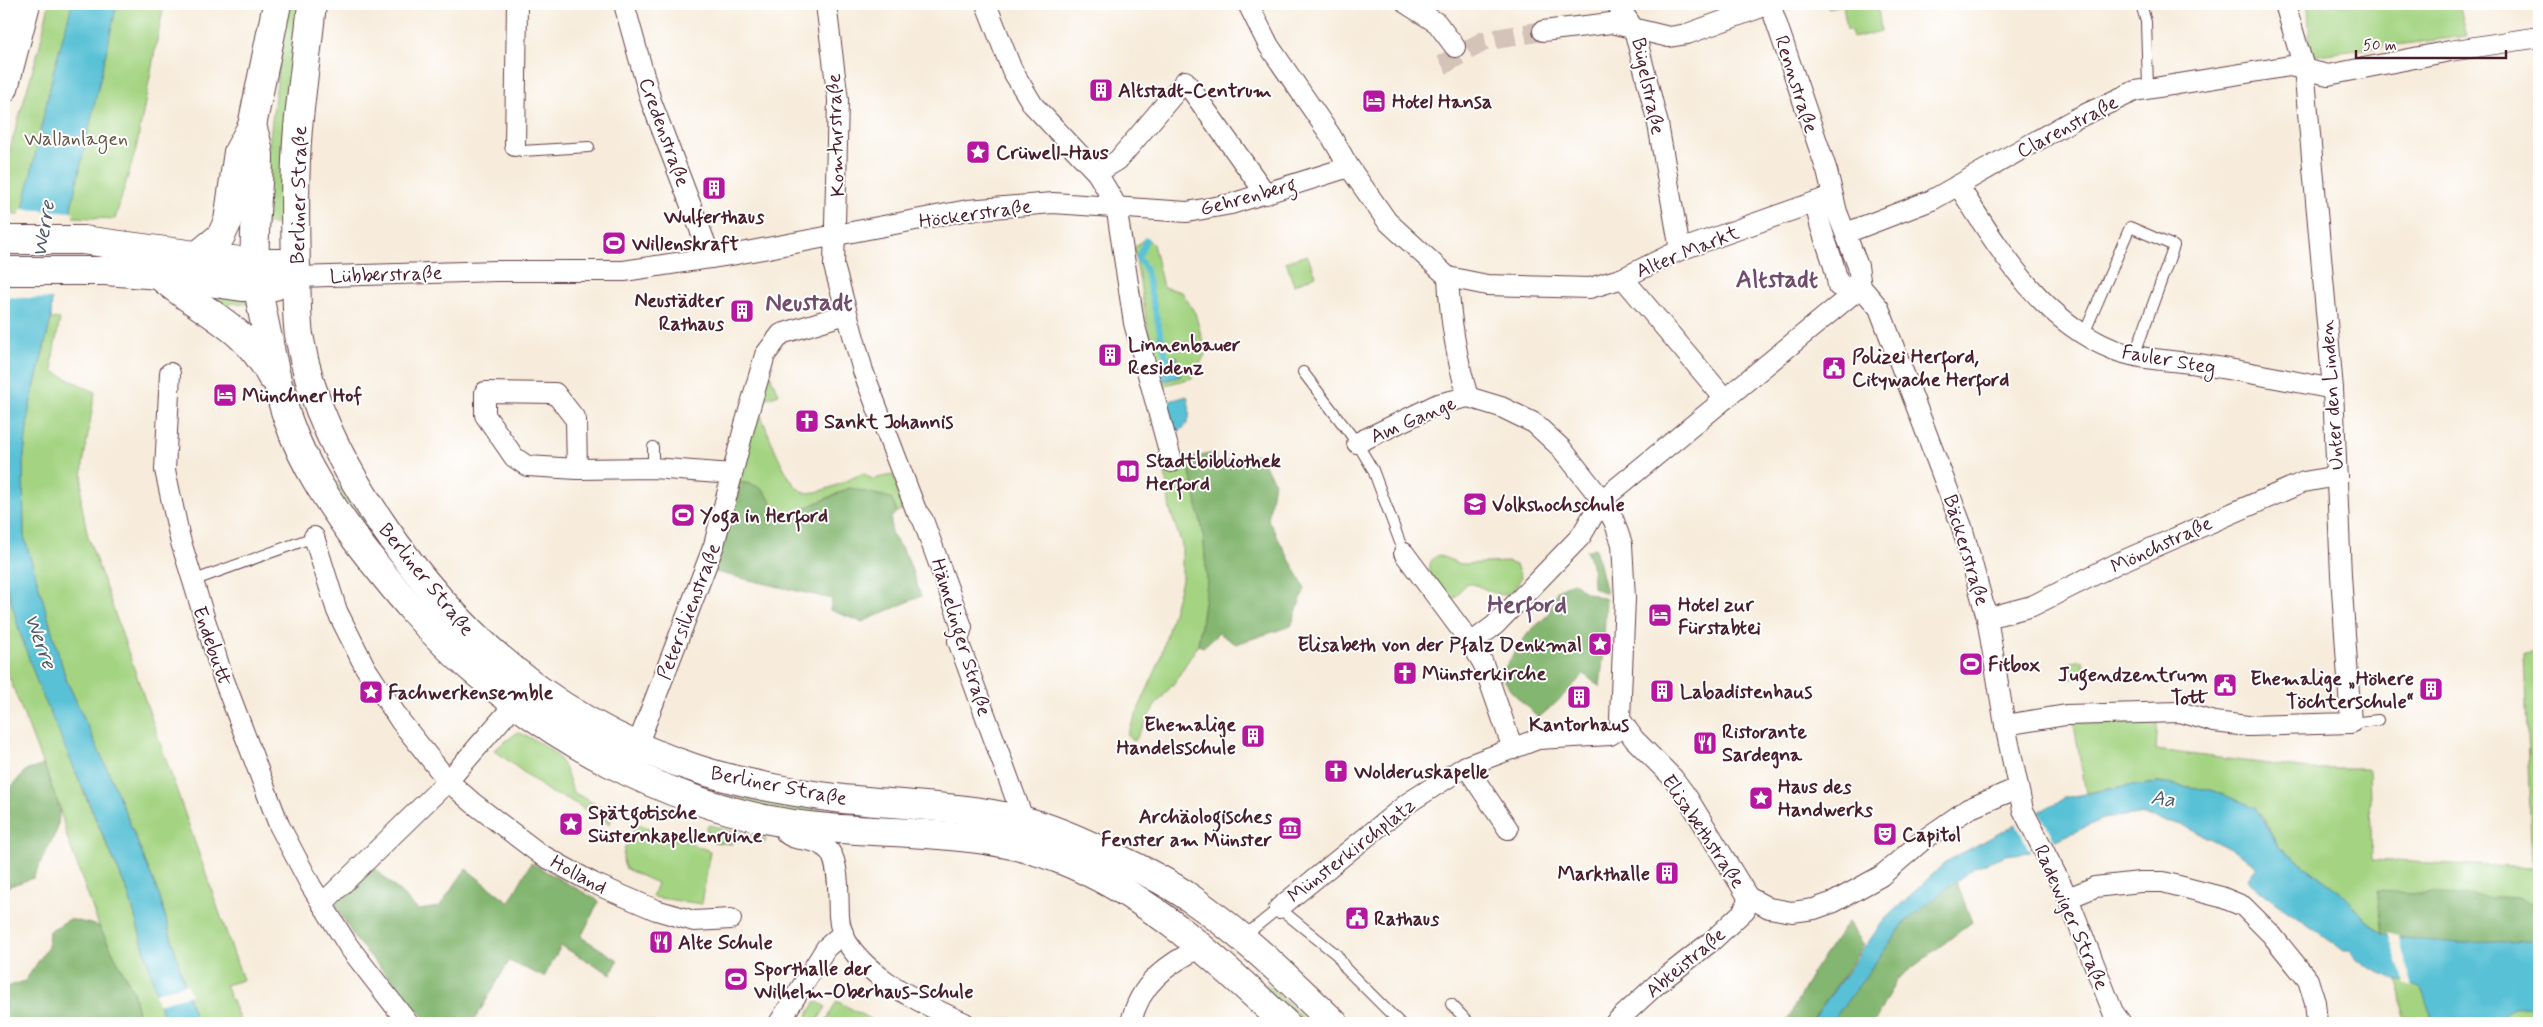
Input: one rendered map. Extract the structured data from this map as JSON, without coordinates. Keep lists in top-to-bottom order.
{
  "streets": {
    "main road": ["Berliner Straße", "Lübberstraße"],
    "street": [
      "Rennstraße",
      "Bügelstraße",
      "Clarenstraße",
      "Credenstraße",
      "Komturstraße",
      "Gehrenberg",
      "Höckerstraße",
      "Alter Markt",
      "Fauler Steg",
      "Unter den Linden",
      "Am Gange",
      "Mönchstraße",
      "Bäckerstraße",
      "Petersilienstraße",
      "Hämelinger Straße",
      "Endebutt",
      "Elisabethstraße",
      "Münsterkirchplatz",
      "Holland",
      "Radewiger Straße",
      "Abteistraße"
    ]
  },
  "crossings": [
    ["Rennstraße", "Bügelstraße"],
    ["Rennstraße", "Alter Markt"],
    ["Bügelstraße", "Alter Markt"],
    ["Clarenstraße", "Fauler Steg"],
    ["Clarenstraße", "Unter den Linden"],
    ["Credenstraße", "Höckerstraße"],
    ["Credenstraße", "Lübberstraße"],
    ["Komturstraße", "Höckerstraße"],
    ["Komturstraße", "Petersilienstraße"],
    ["Komturstraße", "Hämelinger Straße"],
    ["Berliner Straße", "Lübberstraße"],
    ["Berliner Straße", "Petersilienstraße"],
    ["Berliner Straße", "Hämelinger Straße"],
    ["Berliner Straße", "Münsterkirchplatz"],
    ["Gehrenberg", "Höckerstraße"],
    ["Höckerstraße", "Lübberstraße"],
    ["Fauler Steg", "Unter den Linden"],
    ["Unter den Linden", "Mönchstraße"],
    ["Mönchstraße", "Bäckerstraße"],
    ["Bäckerstraße", "Elisabethstraße"],
    ["Bäckerstraße", "Radewiger Straße"],
    ["Petersilienstraße", "Hämelinger Straße"],
    ["Elisabethstraße", "Münsterkirchplatz"],
    ["Elisabethstraße", "Abteistraße"]
  ],
  "districts": ["Altstadt", "Neustadt", "Herford"],
  "water": ["Werre", "Aa"],
  "parks": ["Wallanlagen"],
  "places": {
    "building": [
      "Altstadt-Centrum",
      "Wulferthaus",
      "Neustädter Rathaus",
      "Linnenbauer Residenz",
      "Ehemalige „Höhere Töchterschule“",
      "Labadistenhaus",
      "Kantorhaus",
      "Ehemalige Handelsschule",
      "Markthalle"
    ],
    "hotel": ["Hotel Hansa", "Münchner Hof", "Hotel zur Fürstabtei"],
    "place": [
      "Crüwell-Haus",
      "Elisabeth von der Pfalz Denkmal",
      "Fachwerkensemble",
      "Haus des Handwerks",
      "Spätgotische Süsternkapellenruine"
    ],
    "sports": [
      "Willenskraft",
      "Yoga in Herford",
      "Fitbox",
      "Sporthalle der Wilhelm-Oberhaus-Schule"
    ],
    "public building": ["Polizei Herford, Citywache Herford", "Jugendzentrum Tott", "Rathaus"],
    "church": ["Sankt Johannis", "Münsterkirche", "Wolderuskapelle"],
    "library": ["Stadtbibliothek Herford"],
    "school or university": ["Volkshochschule"],
    "restaurant": ["Ristorante Sardegna", "Alte Schule"],
    "museum": ["Archäologisches Fenster am Münster"],
    "theatre": ["Capitol"]
  },
  "scale_bar": "50 m"
}
